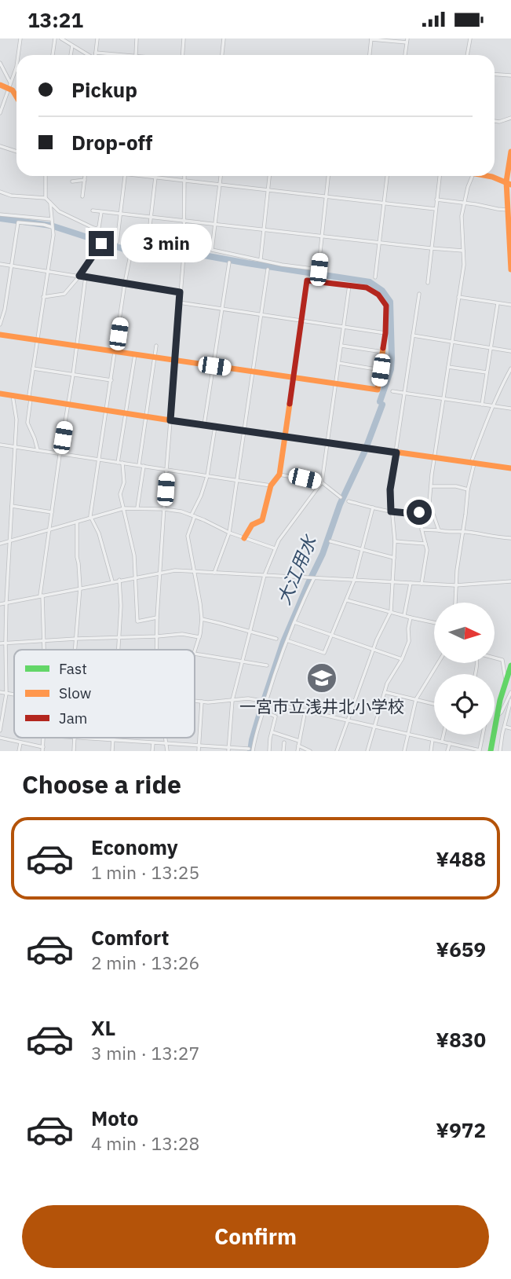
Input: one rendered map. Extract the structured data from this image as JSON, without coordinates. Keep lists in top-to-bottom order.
{
  "water": ["大江用水"],
  "places": {
    "school or university": ["一宮市立浅井北小学校"]
  },
  "legend": ["Fast", "Slow", "Jam"],
  "north": "right",
  "page": {
    "status": "13:21",
    "banner": ["Pickup", "Drop-off"],
    "bubble": "3 min",
    "heading": "Choose a ride",
    "list": [
      {
        "name": "Economy",
        "note": "1 min · 13:25",
        "value": "¥488"
      },
      {
        "name": "Comfort",
        "note": "2 min · 13:26",
        "value": "¥659"
      },
      {
        "name": "XL",
        "note": "3 min · 13:27",
        "value": "¥830"
      },
      {
        "name": "Moto",
        "note": "4 min · 13:28",
        "value": "¥972"
      }
    ],
    "buttons": "Confirm"
  }
}
